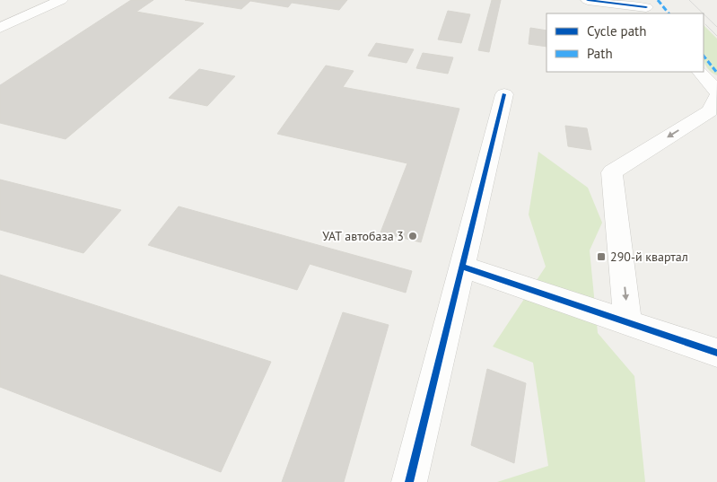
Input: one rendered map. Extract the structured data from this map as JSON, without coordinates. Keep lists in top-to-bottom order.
{
  "places": {
    "other": ["УАТ автобаза 3"],
    "transit": ["290-й квартал"]
  },
  "legend": ["Cycle path", "Path"]
}
